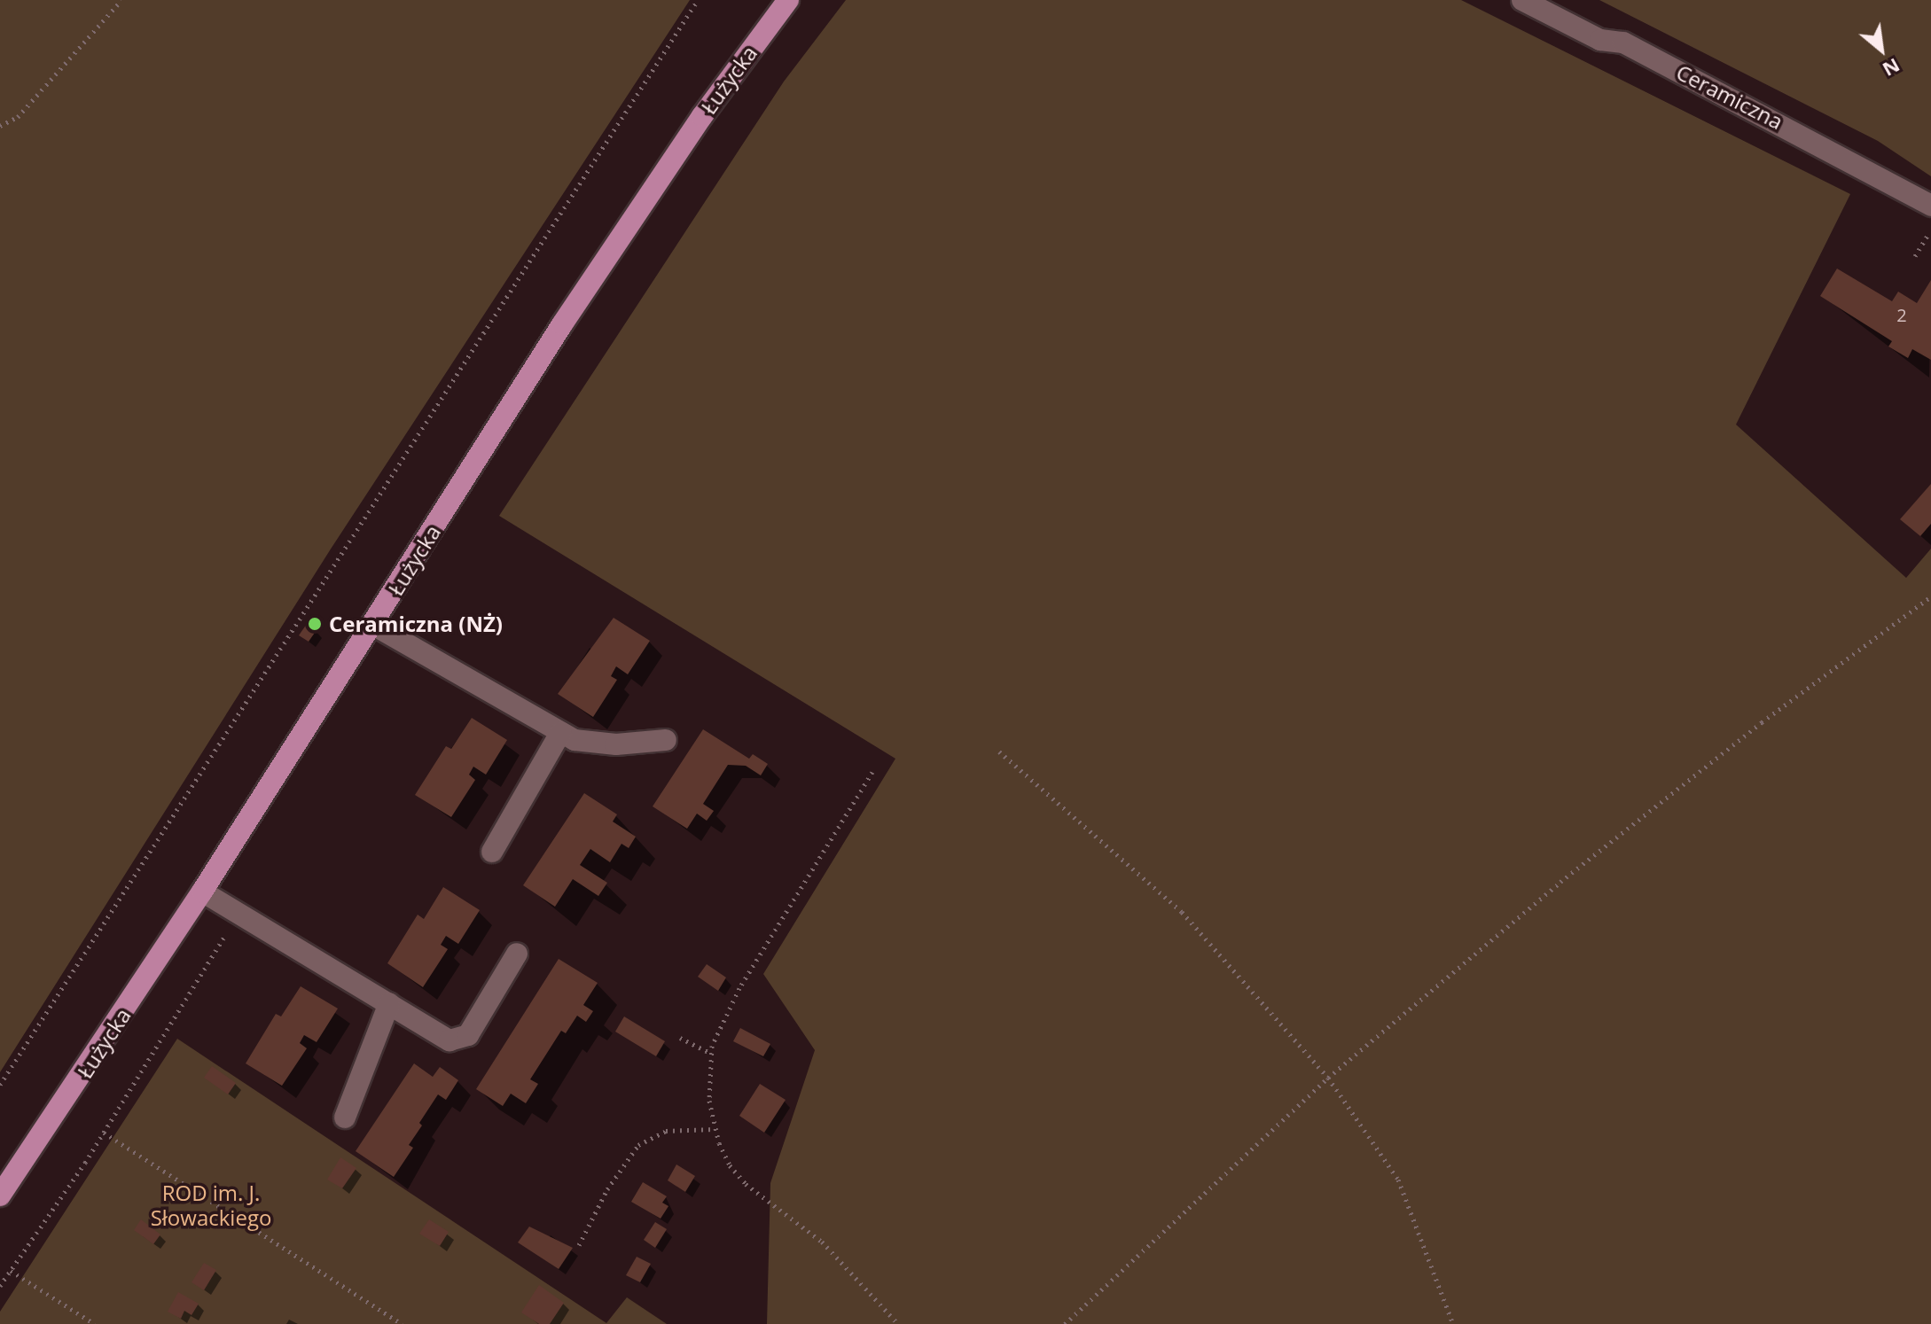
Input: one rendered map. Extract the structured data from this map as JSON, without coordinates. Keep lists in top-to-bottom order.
{
  "streets": {
    "main road": ["Łużycka"],
    "street": ["Ceramiczna"]
  },
  "parks": ["ROD im. J. Słowackiego"],
  "places": ["Ceramiczna (NŻ)"],
  "house_numbers": ["2"],
  "north": "bottom right"
}
